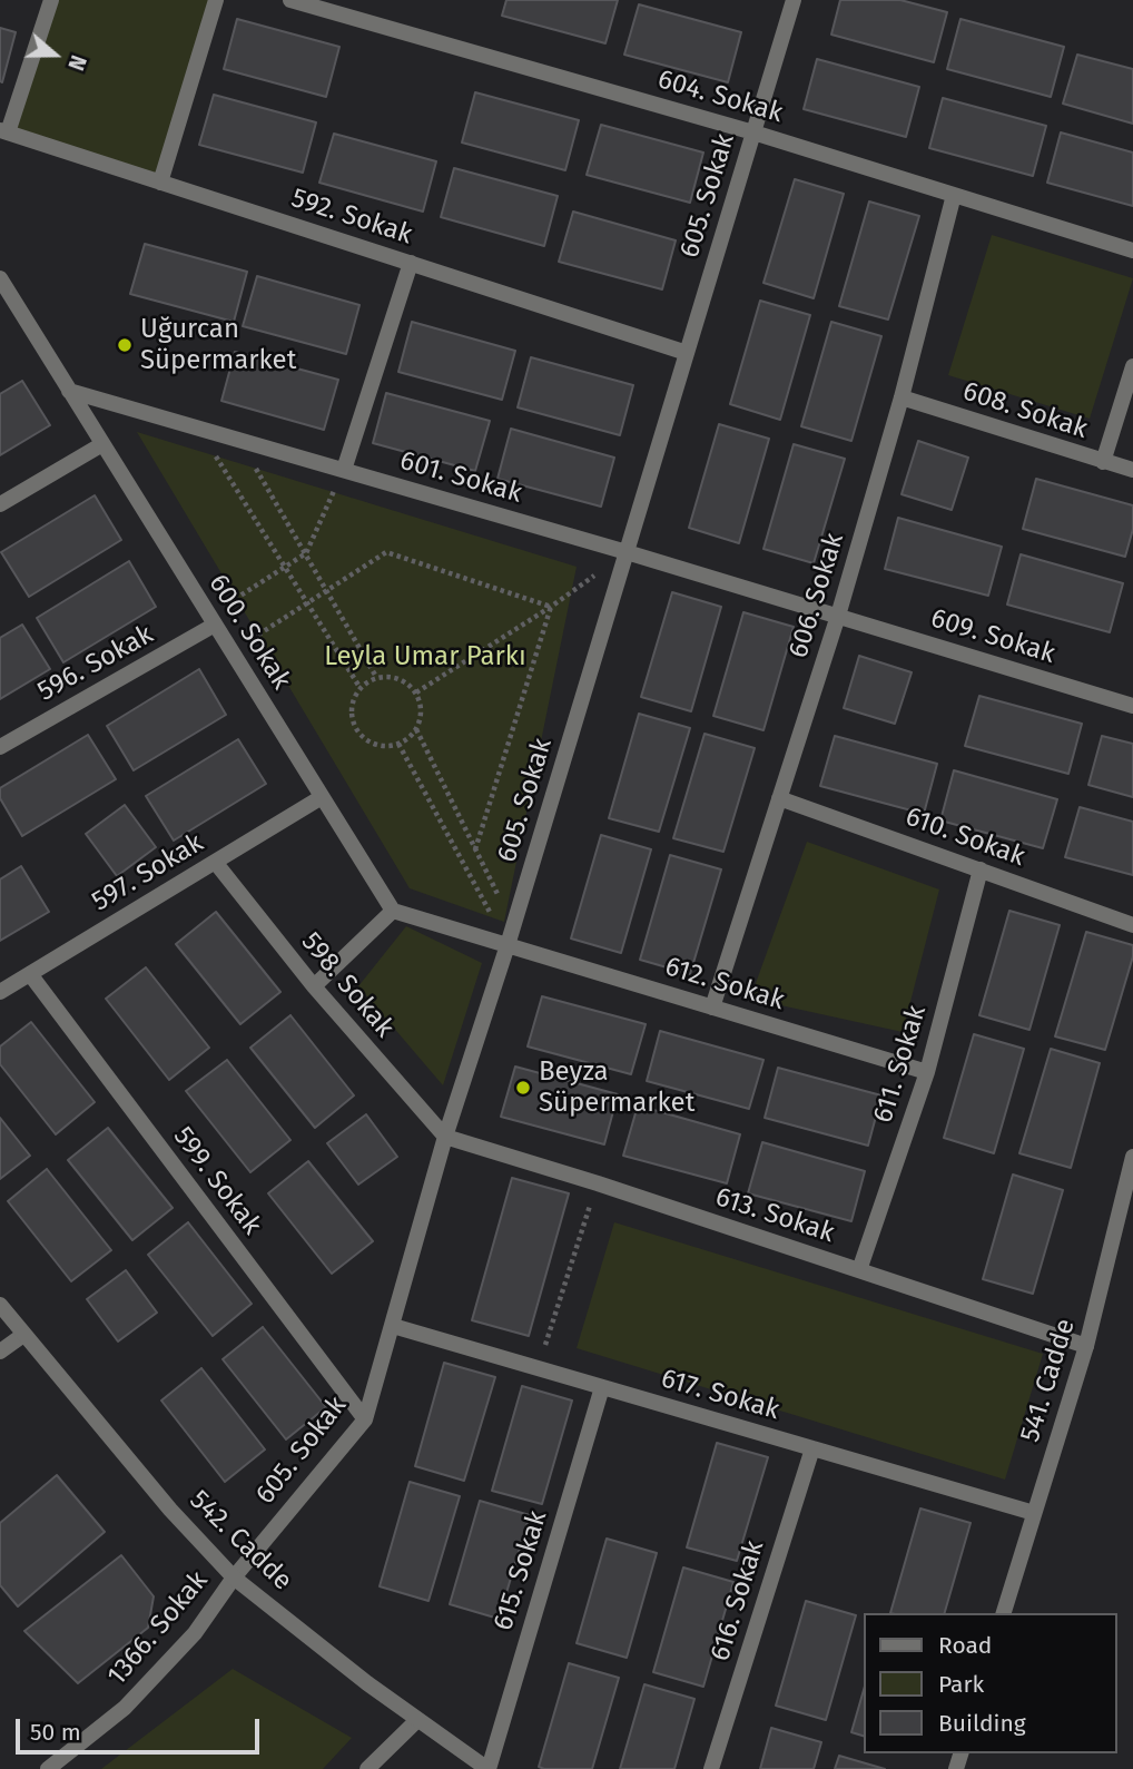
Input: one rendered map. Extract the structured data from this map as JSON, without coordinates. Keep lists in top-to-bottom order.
{
  "streets": {
    "street": [
      "604. Sokak",
      "605. Sokak",
      "592. Sokak",
      "608. Sokak",
      "601. Sokak",
      "606. Sokak",
      "600. Sokak",
      "609. Sokak",
      "596. Sokak",
      "610. Sokak",
      "597. Sokak",
      "612. Sokak",
      "598. Sokak",
      "611. Sokak",
      "599. Sokak",
      "613. Sokak",
      "541. Cadde",
      "617. Sokak",
      "542. Cadde",
      "615. Sokak",
      "616. Sokak",
      "1366. Sokak"
    ]
  },
  "crossings": [
    ["604. Sokak", "605. Sokak"],
    ["604. Sokak", "606. Sokak"],
    ["605. Sokak", "592. Sokak"],
    ["605. Sokak", "601. Sokak"],
    ["605. Sokak", "612. Sokak"],
    ["605. Sokak", "598. Sokak"],
    ["605. Sokak", "599. Sokak"],
    ["605. Sokak", "613. Sokak"],
    ["605. Sokak", "617. Sokak"],
    ["605. Sokak", "542. Cadde"],
    ["605. Sokak", "1366. Sokak"],
    ["608. Sokak", "606. Sokak"],
    ["601. Sokak", "606. Sokak"],
    ["601. Sokak", "600. Sokak"],
    ["601. Sokak", "609. Sokak"],
    ["606. Sokak", "609. Sokak"],
    ["606. Sokak", "610. Sokak"],
    ["606. Sokak", "612. Sokak"],
    ["600. Sokak", "596. Sokak"],
    ["600. Sokak", "597. Sokak"],
    ["610. Sokak", "611. Sokak"],
    ["597. Sokak", "598. Sokak"],
    ["597. Sokak", "599. Sokak"],
    ["612. Sokak", "611. Sokak"],
    ["598. Sokak", "613. Sokak"],
    ["611. Sokak", "613. Sokak"],
    ["613. Sokak", "541. Cadde"],
    ["541. Cadde", "617. Sokak"],
    ["617. Sokak", "615. Sokak"],
    ["617. Sokak", "616. Sokak"],
    ["542. Cadde", "615. Sokak"],
    ["542. Cadde", "1366. Sokak"]
  ],
  "parks": ["Leyla Umar Parkı"],
  "places": ["Uğurcan Süpermarket", "Beyza Süpermarket"],
  "legend": ["Road", "Park", "Building"],
  "scale_bar": "50 m",
  "north": "right"
}
